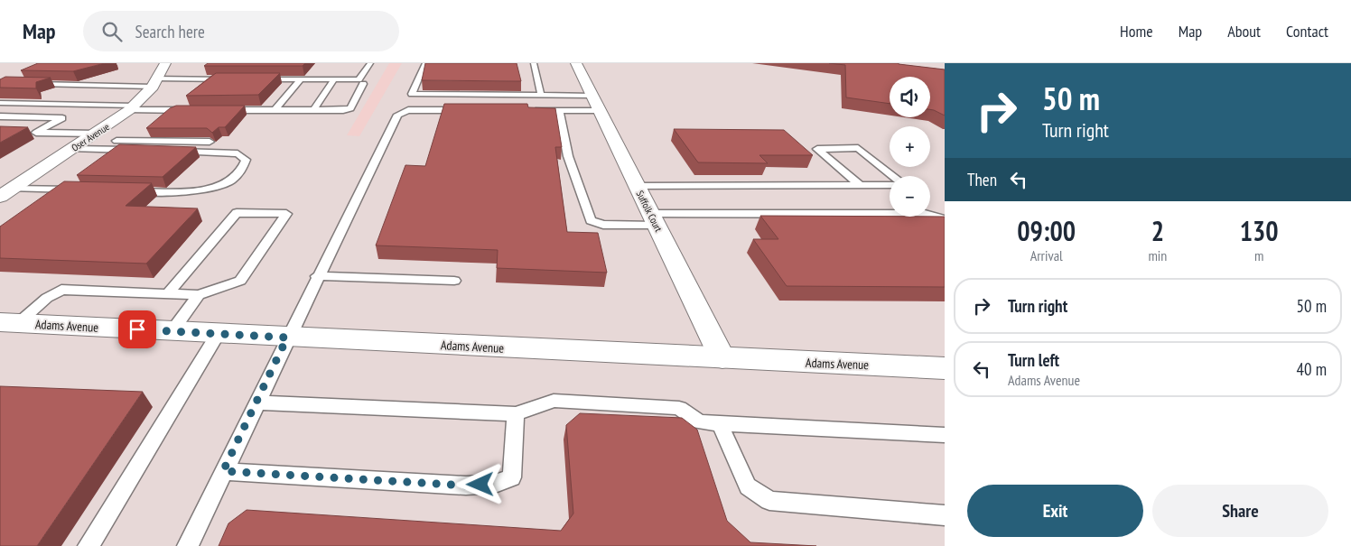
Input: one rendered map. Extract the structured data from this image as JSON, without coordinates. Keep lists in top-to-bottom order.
{
  "streets": {
    "street": ["Oser Avenue", "Suffolk Court", "Adams Avenue"]
  },
  "crossings": [
    ["Suffolk Court", "Adams Avenue"]
  ],
  "page": {
    "header": "Map",
    "search": "Search here",
    "nav": [
      "Home",
      "Map",
      "About",
      "Contact"
    ],
    "turn": ["50 m", "Turn right"],
    "map_buttons": ["+", "−"],
    "then": "Then",
    "eta": [
      "09:00",
      "Arrival",
      "2",
      "min",
      "130",
      "m"
    ],
    "list": [
      {
        "name": "Turn right",
        "value": "50 m"
      },
      {
        "name": "Turn left",
        "note": "Adams Avenue",
        "value": "40 m"
      }
    ],
    "buttons": ["Exit", "Share"]
  }
}
